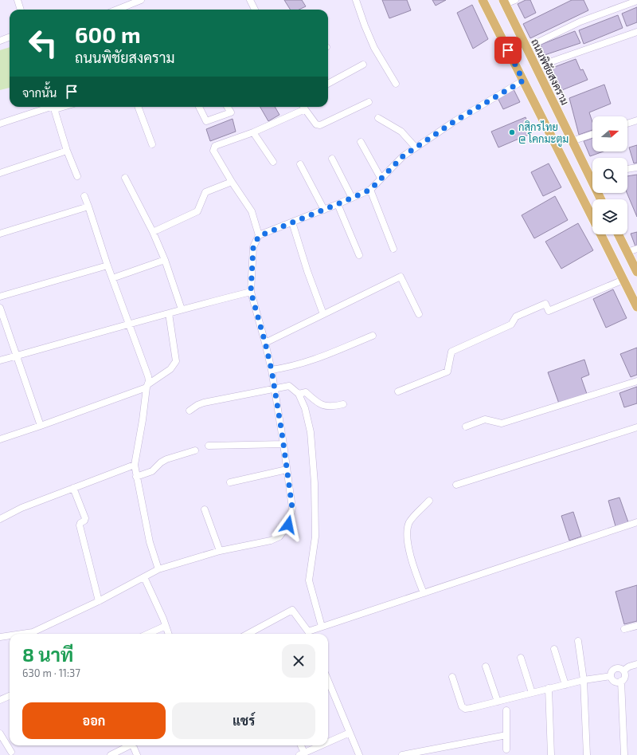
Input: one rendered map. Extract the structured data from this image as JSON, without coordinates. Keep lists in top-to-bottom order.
{
  "streets": {
    "main road": ["ถนนพิชัยสงคราม"]
  },
  "places": ["กสิกรไทย @ โคกมะตูม"],
  "north": "right",
  "page": {
    "turn": ["600 m", "ถนนพิชัยสงคราม"],
    "then": "จากนั้น",
    "heading": ["8 นาที", "630 m · 11:37"],
    "buttons": ["ออก", "แชร์"]
  }
}
